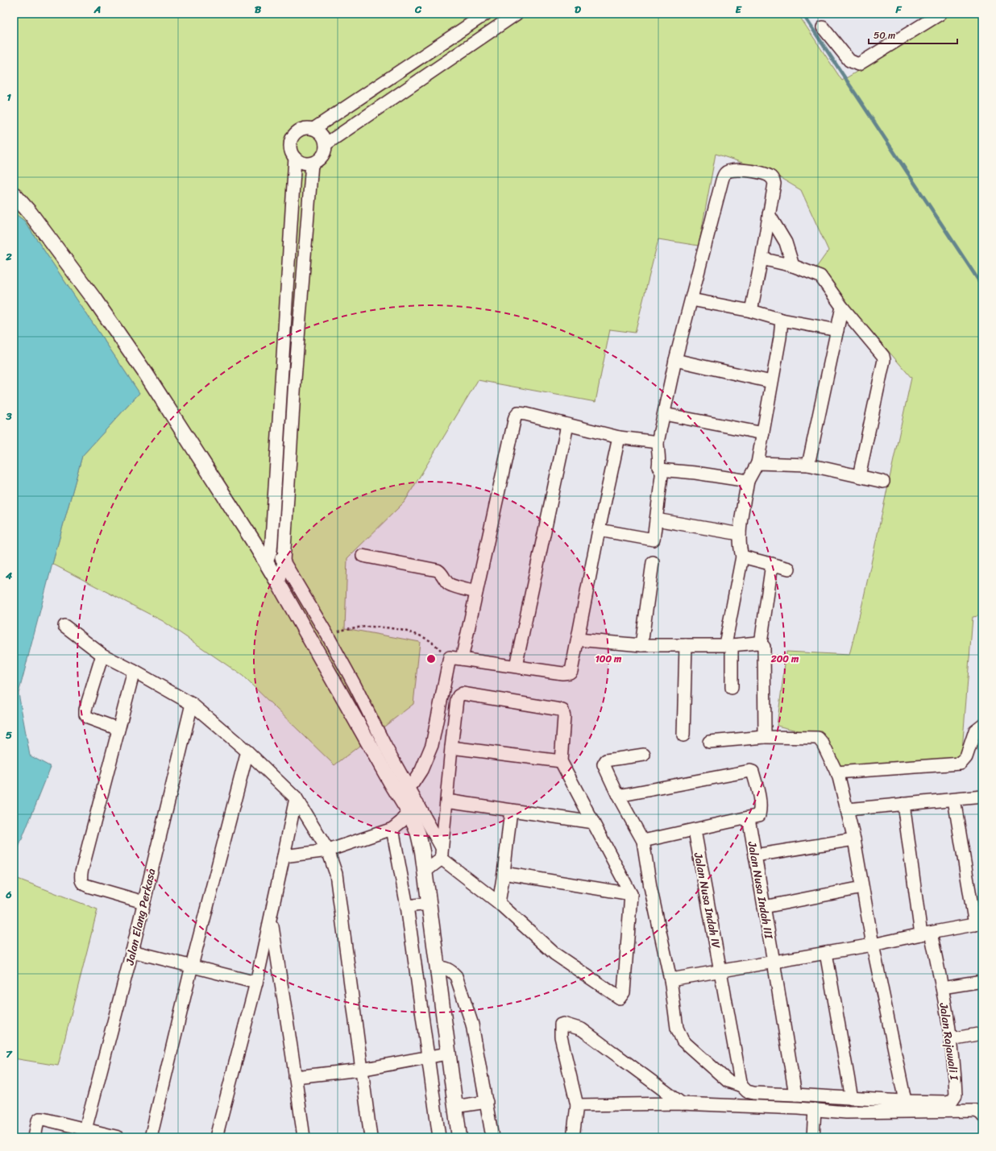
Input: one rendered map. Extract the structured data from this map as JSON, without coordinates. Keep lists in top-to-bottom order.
{
  "streets": {
    "street": [
      "Jalan Nusa Indah III",
      "Jalan Nusa Indah IV",
      "Jalan Elang Perkasa",
      "Jalan Rajawali I"
    ]
  },
  "scale_bar": "50 m",
  "grid": {
    "columns": [
      "A",
      "B",
      "C",
      "D",
      "E",
      "F"
    ],
    "rows": [
      "1",
      "2",
      "3",
      "4",
      "5",
      "6",
      "7"
    ]
  },
  "rings": ["100 m", "200 m"]
}
